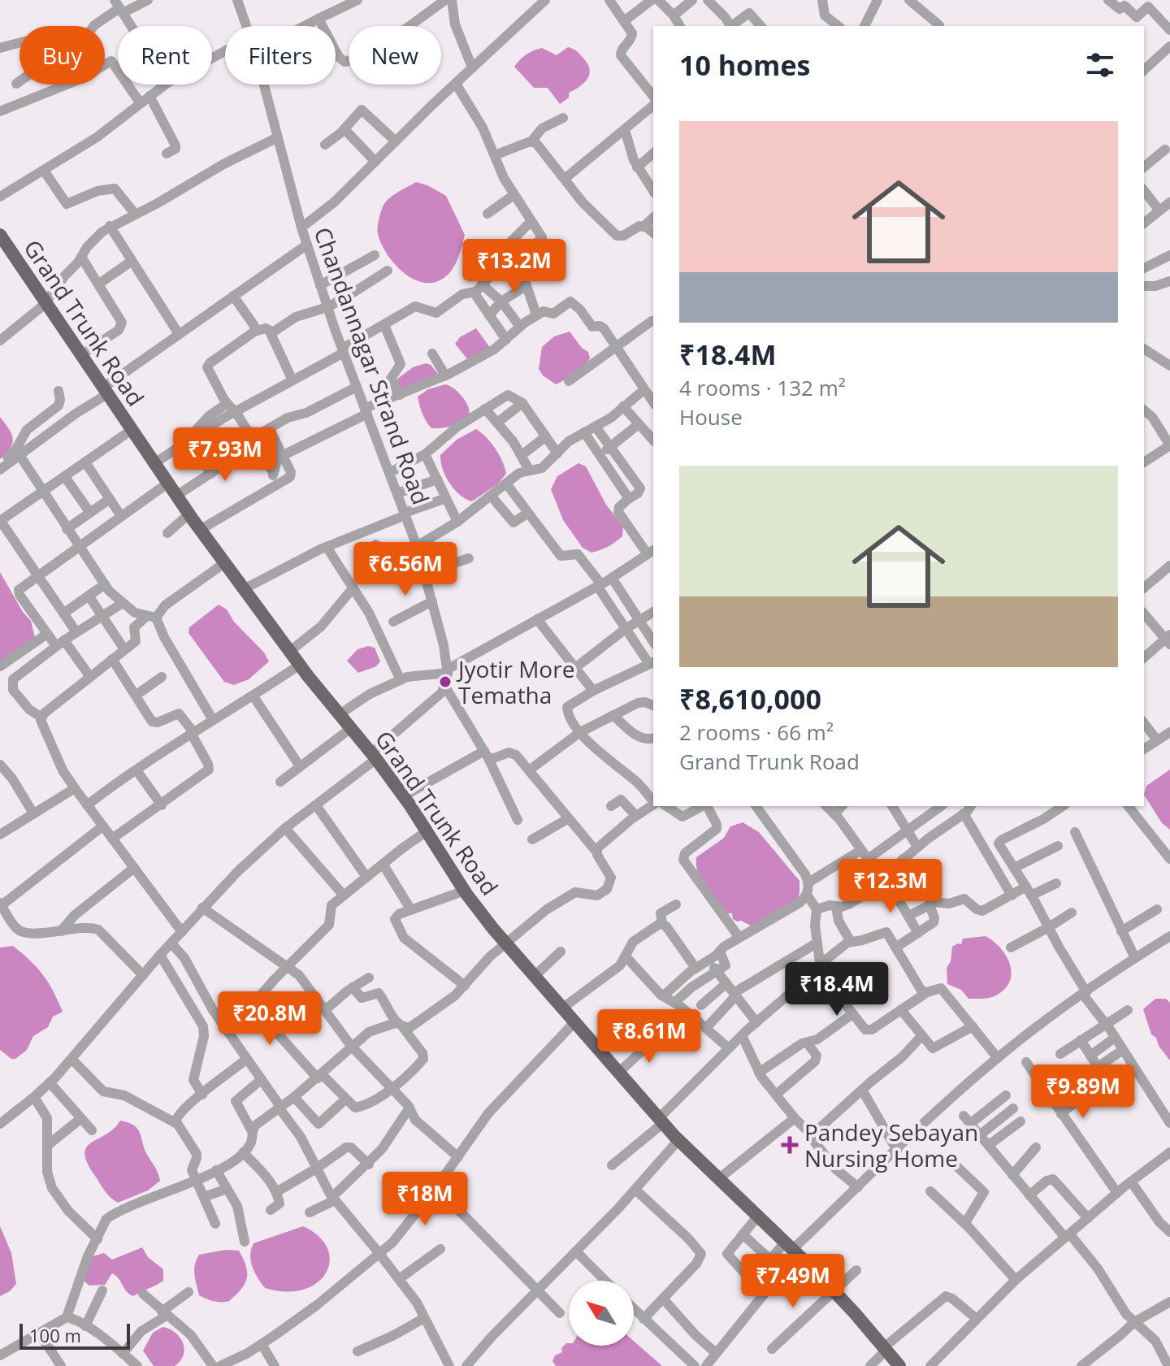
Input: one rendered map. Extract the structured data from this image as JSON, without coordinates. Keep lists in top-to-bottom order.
{
  "streets": {
    "main road": ["Grand Trunk Road"],
    "street": ["Chandannagar Strand Road"]
  },
  "places": {
    "other": ["Jyotir More Tematha"],
    "health": ["Pandey Sebayan Nursing Home"]
  },
  "scale_bar": "100 m",
  "north": "top left",
  "page": {
    "chip": [
      "Buy",
      "Rent",
      "Filters",
      "New"
    ],
    "heading": "10 homes",
    "list": [
      {
        "name": "₹18.4M",
        "note": "4 rooms · 132 m² · House"
      },
      {
        "name": "₹8,610,000",
        "note": "2 rooms · 66 m² · Grand Trunk Road"
      }
    ],
    "price": [
      "₹13.2M",
      "₹7.93M",
      "₹6.56M",
      "₹12.3M",
      "₹18.4M",
      "₹20.8M",
      "₹8.61M",
      "₹9.89M",
      "₹18M",
      "₹7.49M"
    ],
    "scale": "100 m"
  }
}
